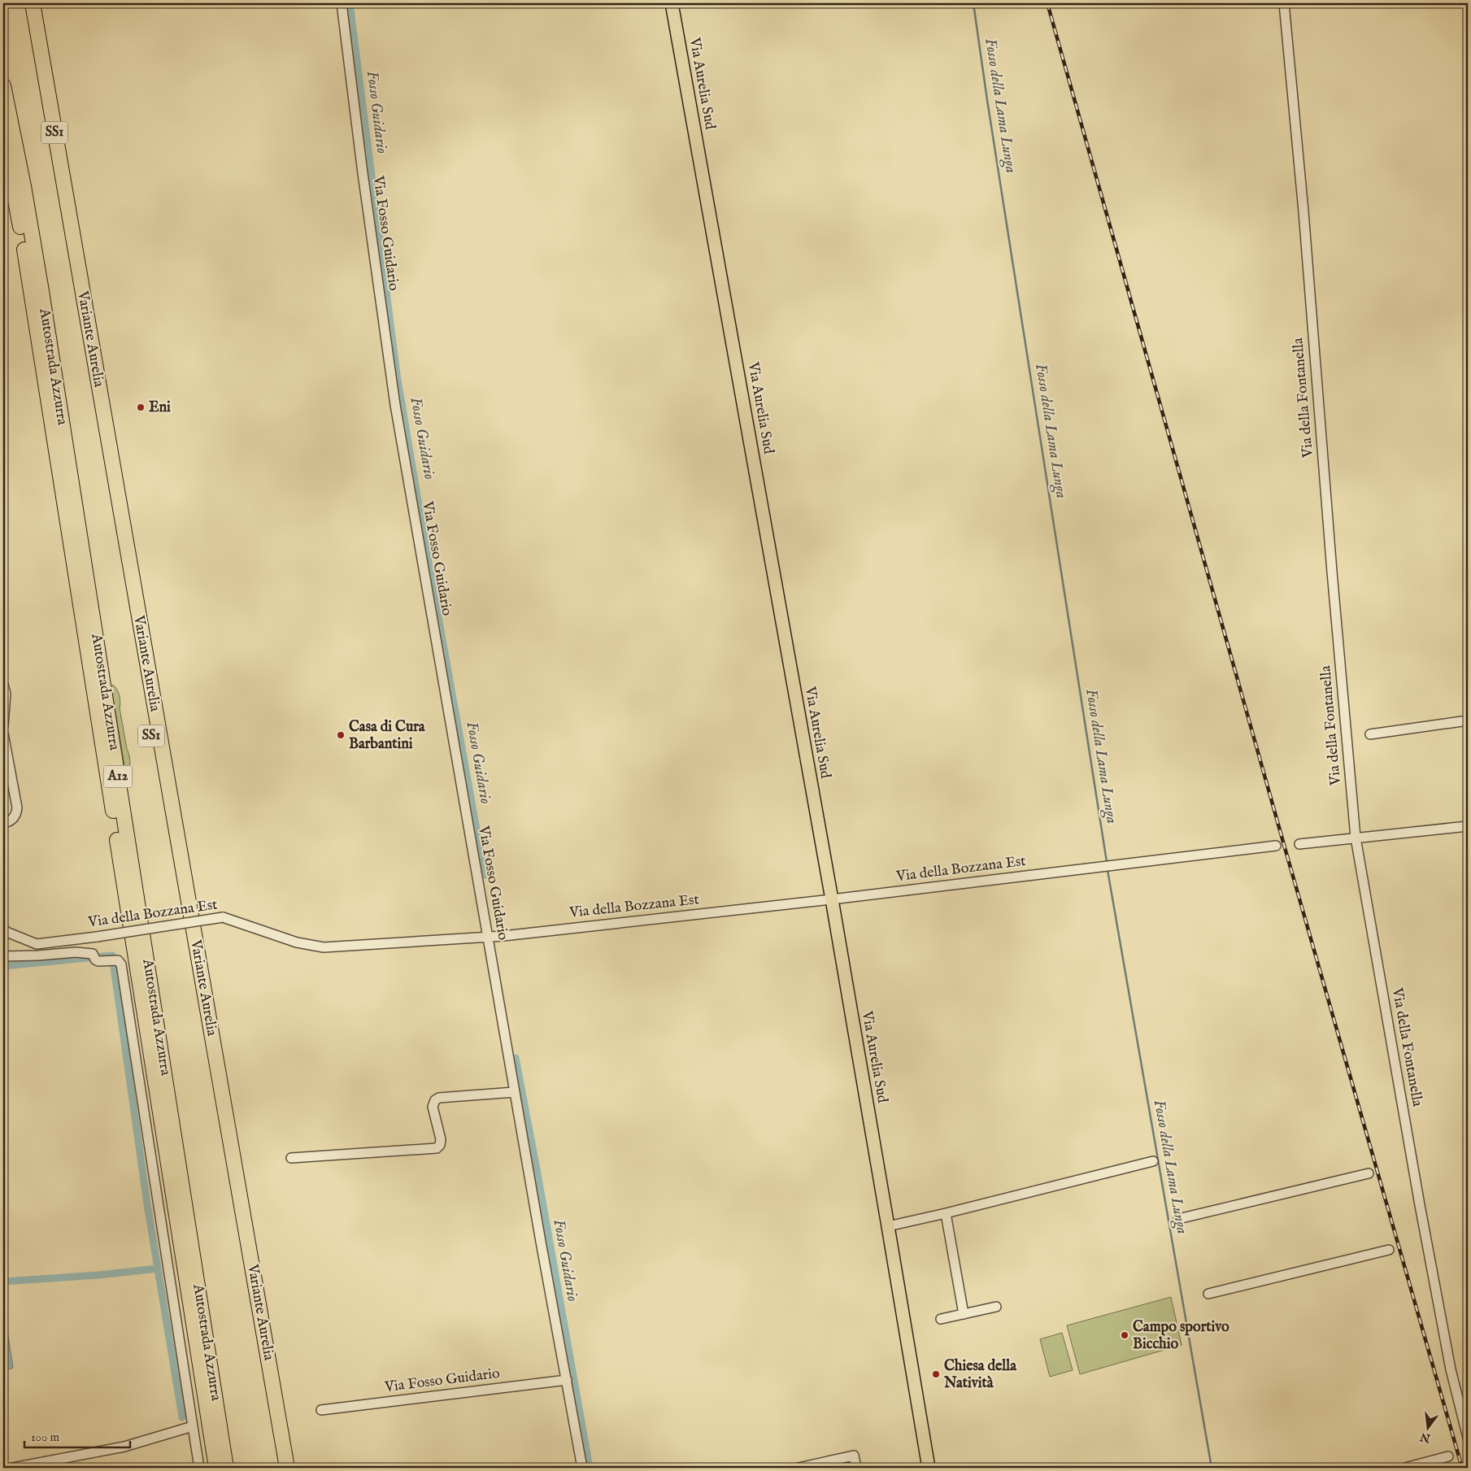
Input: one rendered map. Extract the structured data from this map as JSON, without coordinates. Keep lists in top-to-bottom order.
{
  "streets": {
    "highway": [
      "SS1",
      "Variante Aurelia",
      "Autostrada Azzurra",
      "A12"
    ],
    "main road": ["Via Aurelia Sud"],
    "street": ["Via Fosso Guidario", "Via della Fontanella", "Via della Bozzana Est"]
  },
  "crossings": [
    ["Via Aurelia Sud", "Via della Bozzana Est"],
    ["Via Fosso Guidario", "Via della Bozzana Est"]
  ],
  "water": ["Fosso della Lama Lunga", "Fosso Guidario"],
  "places": [
    "Eni",
    "Casa di Cura Barbantini",
    "Campo sportivo Bicchio",
    "Chiesa della Natività"
  ],
  "scale_bar": "100 m",
  "north": "bottom"
}
